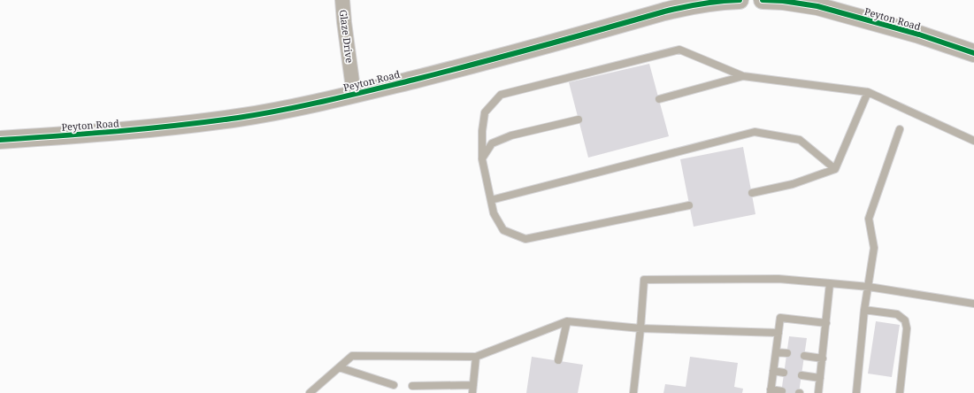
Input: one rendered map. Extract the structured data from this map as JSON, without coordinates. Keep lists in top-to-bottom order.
{
  "streets": {
    "street": ["Peyton Road", "Glaze Drive"]
  },
  "crossings": [
    ["Peyton Road", "Glaze Drive"]
  ]
}
